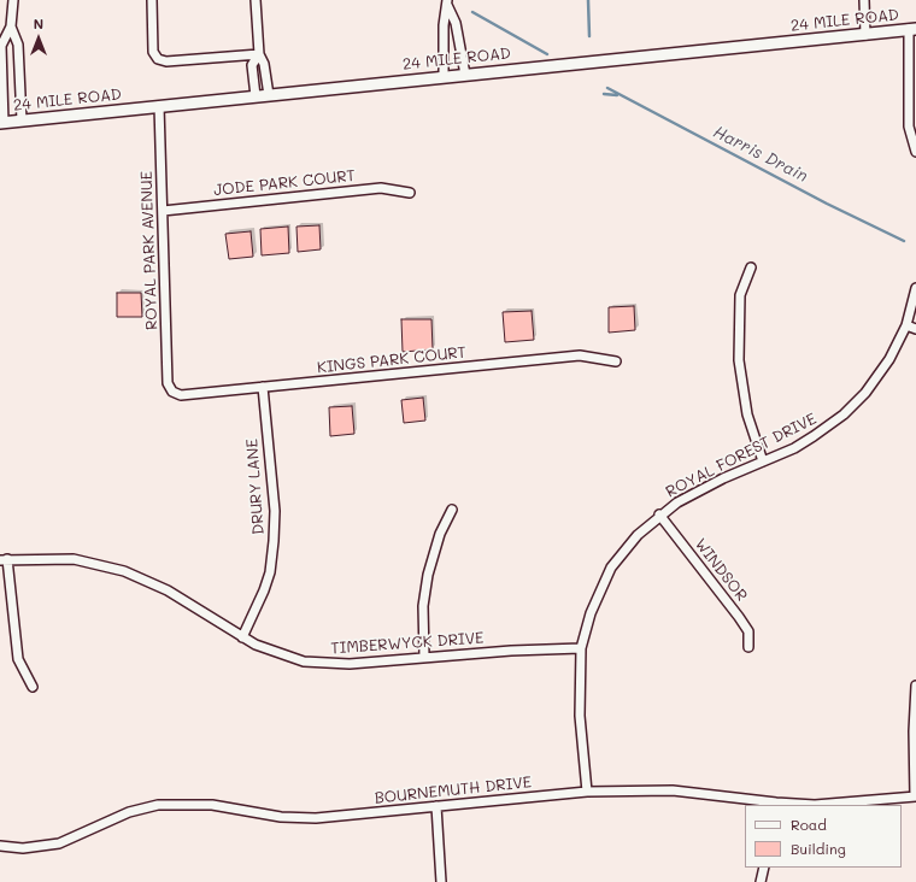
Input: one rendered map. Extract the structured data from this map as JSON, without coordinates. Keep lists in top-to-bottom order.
{
  "streets": {
    "street": [
      "24 MILE ROAD",
      "JODE PARK COURT",
      "ROYAL PARK AVENUE",
      "KINGS PARK COURT",
      "ROYAL FOREST DRIVE",
      "DRURY LANE",
      "WINDSOR",
      "TIMBERWYCK DRIVE",
      "BOURNEMUTH DRIVE"
    ]
  },
  "crossings": [
    ["24 MILE ROAD", "ROYAL PARK AVENUE"],
    ["JODE PARK COURT", "ROYAL PARK AVENUE"],
    ["ROYAL PARK AVENUE", "KINGS PARK COURT"],
    ["KINGS PARK COURT", "DRURY LANE"],
    ["ROYAL FOREST DRIVE", "WINDSOR"],
    ["ROYAL FOREST DRIVE", "TIMBERWYCK DRIVE"],
    ["ROYAL FOREST DRIVE", "BOURNEMUTH DRIVE"],
    ["DRURY LANE", "TIMBERWYCK DRIVE"]
  ],
  "water": ["Harris Drain"],
  "legend": ["Road", "Building"],
  "north": "top"
}
